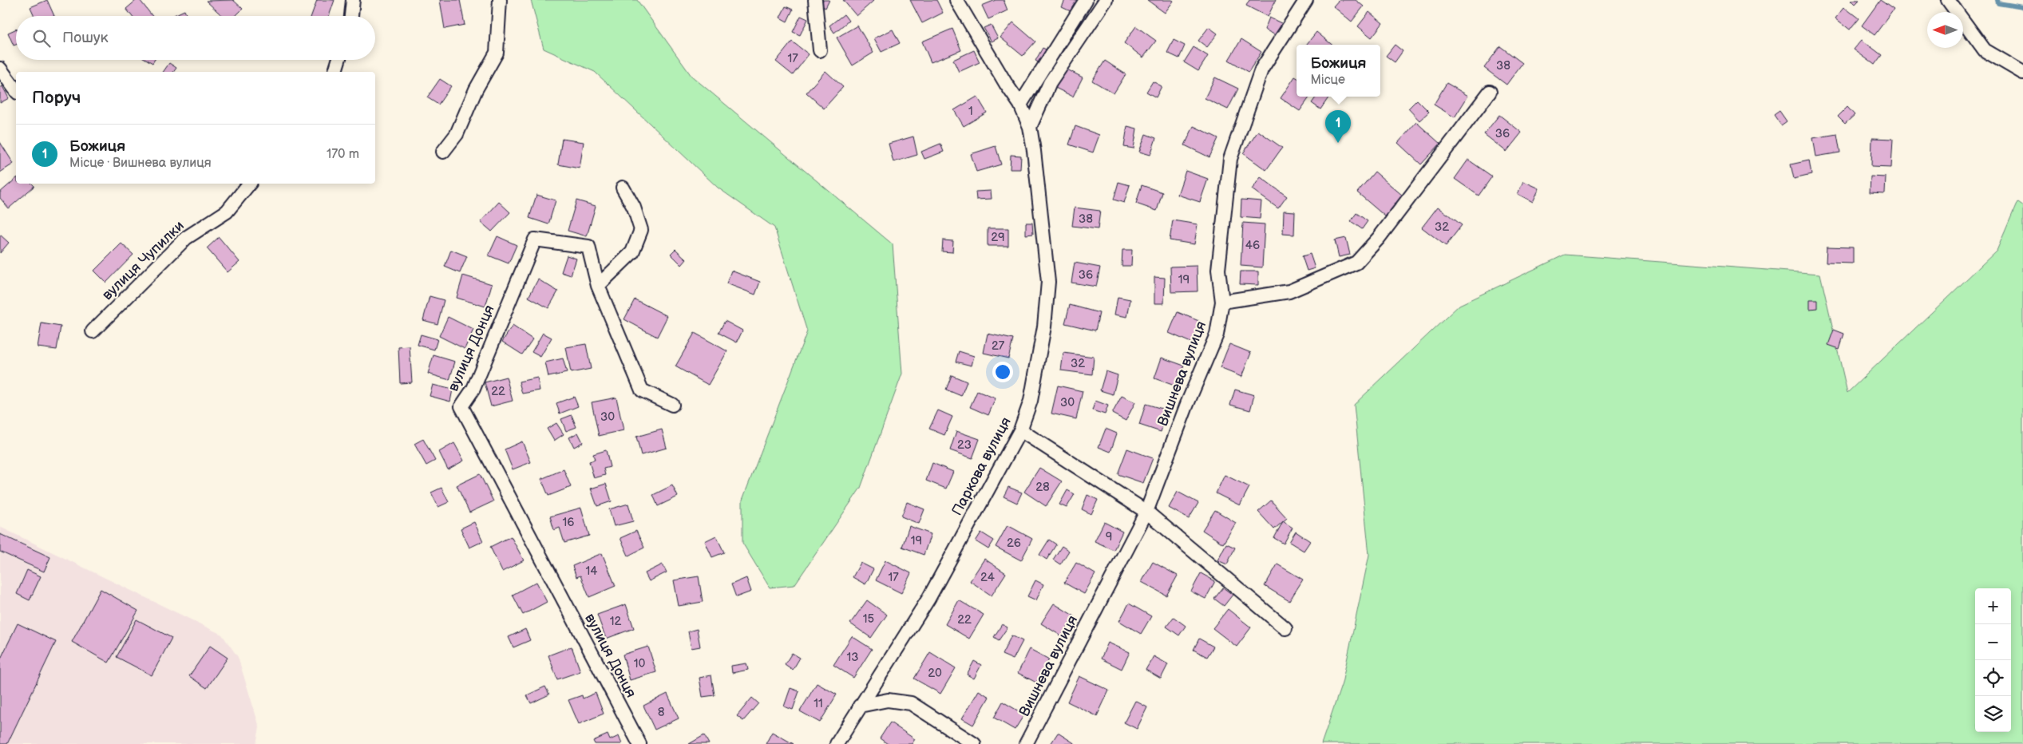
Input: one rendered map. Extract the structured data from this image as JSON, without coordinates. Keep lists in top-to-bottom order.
{
  "streets": {
    "street": [
      "вулиця Чупилки",
      "вулиця Донця",
      "Вишнева вулиця",
      "Паркова вулиця"
    ]
  },
  "house_numbers": [
    "17",
    "38",
    "1",
    "36",
    "38",
    "32",
    "29",
    "46",
    "36",
    "19",
    "27",
    "32",
    "22",
    "30",
    "30",
    "23",
    "28",
    "16",
    "9",
    "19",
    "26",
    "14",
    "17",
    "24",
    "15",
    "22",
    "12",
    "13",
    "10",
    "20",
    "11",
    "8"
  ],
  "north": "left",
  "page": {
    "search": "Пошук",
    "popup": ["Божиця", "Місце"],
    "heading": "Поруч",
    "pins": "1",
    "list": [
      {
        "mark": "1",
        "name": "Божиця",
        "note": "Місце · Вишнева вулиця",
        "value": "170 m"
      }
    ],
    "map_buttons": ["+", "−"]
  }
}
